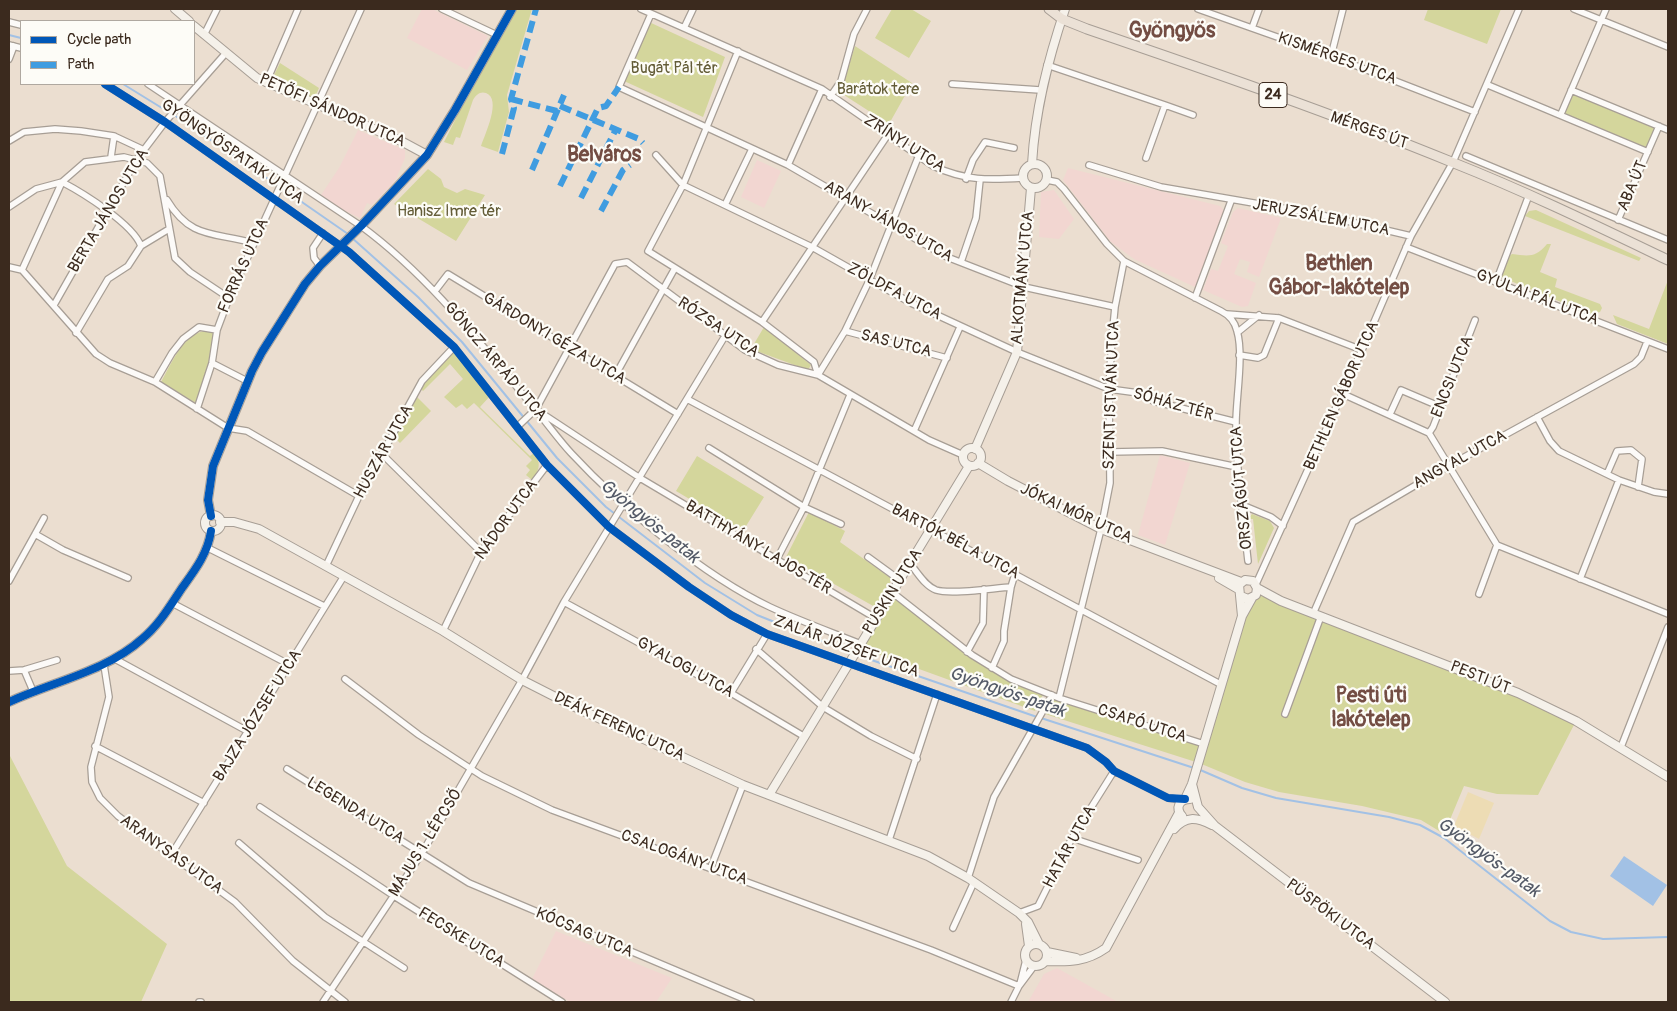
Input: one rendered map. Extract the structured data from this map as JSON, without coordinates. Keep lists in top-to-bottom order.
{
  "streets": {
    "main road": ["24", "MÉRGES ÚT"],
    "street": [
      "KISMÉRGES UTCA",
      "PETŐFI SÁNDOR UTCA",
      "ZRÍNYI UTCA",
      "GYÖNGYÖSPATAK UTCA",
      "ABA ÚT",
      "BERTA JÁNOS UTCA",
      "JERUZSÁLEM UTCA",
      "ARANY JÁNOS UTCA",
      "FORRÁS UTCA",
      "ALKOTMÁNY UTCA",
      "ZÖLDFA UTCA",
      "GYULAI PÁL UTCA",
      "RÓZSA UTCA",
      "GÁRDONYI GÉZA UTCA",
      "SAS UTCA",
      "GÖNCZ ÁRPÁD UTCA",
      "ENCSI UTCA",
      "SZENT ISTVÁN UTCA",
      "BETHLEN GÁBOR UTCA",
      "SÓHÁZ TÉR",
      "HUSZÁR UTCA",
      "ANGYAL UTCA",
      "ORSZÁGÚT UTCA",
      "JÓKAI MÓR UTCA",
      "NÁDOR UTCA",
      "BARTÓK BÉLA UTCA",
      "BATTHYÁNY LAJOS TÉR",
      "PUSKIN UTCA",
      "ZALÁR JÓZSEF UTCA",
      "GYALOGI UTCA",
      "PESTI ÚT",
      "BAJZA JÓZSEF UTCA",
      "CSAPÓ UTCA",
      "DEÁK FERENC UTCA",
      "LEGENDA UTCA",
      "MÁJUS 1. LÉPCSŐ",
      "HATÁR UTCA",
      "ARANYSAS UTCA",
      "CSALOGÁNY UTCA",
      "PÜSPÖKI UTCA",
      "KÓCSAG UTCA",
      "FECSKE UTCA"
    ]
  },
  "crossings": [
    ["KISMÉRGES UTCA", "BETHLEN GÁBOR UTCA"],
    ["24", "MÉRGES ÚT"],
    ["PETŐFI SÁNDOR UTCA", "BERTA JÁNOS UTCA"],
    ["PETŐFI SÁNDOR UTCA", "FORRÁS UTCA"],
    ["MÉRGES ÚT", "BETHLEN GÁBOR UTCA"],
    ["ZRÍNYI UTCA", "ALKOTMÁNY UTCA"],
    ["GYÖNGYÖSPATAK UTCA", "BERTA JÁNOS UTCA"],
    ["GYÖNGYÖSPATAK UTCA", "FORRÁS UTCA"],
    ["GYÖNGYÖSPATAK UTCA", "GÖNCZ ÁRPÁD UTCA"],
    ["JERUZSÁLEM UTCA", "BETHLEN GÁBOR UTCA"],
    ["ARANY JÁNOS UTCA", "ALKOTMÁNY UTCA"],
    ["ARANY JÁNOS UTCA", "SZENT ISTVÁN UTCA"],
    ["ALKOTMÁNY UTCA", "ZÖLDFA UTCA"],
    ["ALKOTMÁNY UTCA", "JÓKAI MÓR UTCA"],
    ["ALKOTMÁNY UTCA", "PUSKIN UTCA"],
    ["ZÖLDFA UTCA", "SZENT ISTVÁN UTCA"],
    ["ZÖLDFA UTCA", "SÓHÁZ TÉR"],
    ["GYULAI PÁL UTCA", "BETHLEN GÁBOR UTCA"],
    ["GYULAI PÁL UTCA", "ANGYAL UTCA"],
    ["RÓZSA UTCA", "GÁRDONYI GÉZA UTCA"],
    ["RÓZSA UTCA", "MÁJUS 1. LÉPCSŐ"],
    ["GÁRDONYI GÉZA UTCA", "GÖNCZ ÁRPÁD UTCA"],
    ["GÁRDONYI GÉZA UTCA", "MÁJUS 1. LÉPCSŐ"],
    ["GÖNCZ ÁRPÁD UTCA", "BATTHYÁNY LAJOS TÉR"],
    ["GÖNCZ ÁRPÁD UTCA", "MÁJUS 1. LÉPCSŐ"],
    ["SZENT ISTVÁN UTCA", "SÓHÁZ TÉR"],
    ["SZENT ISTVÁN UTCA", "JÓKAI MÓR UTCA"],
    ["SZENT ISTVÁN UTCA", "BARTÓK BÉLA UTCA"],
    ["SZENT ISTVÁN UTCA", "CSAPÓ UTCA"],
    ["BETHLEN GÁBOR UTCA", "JÓKAI MÓR UTCA"],
    ["BETHLEN GÁBOR UTCA", "PESTI ÚT"],
    ["SÓHÁZ TÉR", "ORSZÁGÚT UTCA"],
    ["HUSZÁR UTCA", "ZALÁR JÓZSEF UTCA"],
    ["HUSZÁR UTCA", "DEÁK FERENC UTCA"],
    ["ANGYAL UTCA", "PESTI ÚT"],
    ["JÓKAI MÓR UTCA", "PUSKIN UTCA"],
    ["JÓKAI MÓR UTCA", "PESTI ÚT"],
    ["NÁDOR UTCA", "ZALÁR JÓZSEF UTCA"],
    ["NÁDOR UTCA", "DEÁK FERENC UTCA"],
    ["BARTÓK BÉLA UTCA", "PUSKIN UTCA"],
    ["BARTÓK BÉLA UTCA", "MÁJUS 1. LÉPCSŐ"],
    ["BATTHYÁNY LAJOS TÉR", "PUSKIN UTCA"],
    ["BATTHYÁNY LAJOS TÉR", "MÁJUS 1. LÉPCSŐ"],
    ["PUSKIN UTCA", "ZALÁR JÓZSEF UTCA"],
    ["PUSKIN UTCA", "GYALOGI UTCA"],
    ["PUSKIN UTCA", "CSAPÓ UTCA"],
    ["PUSKIN UTCA", "DEÁK FERENC UTCA"],
    ["ZALÁR JÓZSEF UTCA", "MÁJUS 1. LÉPCSŐ"],
    ["ZALÁR JÓZSEF UTCA", "HATÁR UTCA"],
    ["GYALOGI UTCA", "MÁJUS 1. LÉPCSŐ"],
    ["BAJZA JÓZSEF UTCA", "DEÁK FERENC UTCA"],
    ["BAJZA JÓZSEF UTCA", "ARANYSAS UTCA"],
    ["DEÁK FERENC UTCA", "MÁJUS 1. LÉPCSŐ"],
    ["DEÁK FERENC UTCA", "HATÁR UTCA"],
    ["LEGENDA UTCA", "MÁJUS 1. LÉPCSŐ"],
    ["LEGENDA UTCA", "KÓCSAG UTCA"],
    ["MÁJUS 1. LÉPCSŐ", "ARANYSAS UTCA"],
    ["MÁJUS 1. LÉPCSŐ", "CSALOGÁNY UTCA"],
    ["MÁJUS 1. LÉPCSŐ", "KÓCSAG UTCA"],
    ["MÁJUS 1. LÉPCSŐ", "FECSKE UTCA"]
  ],
  "districts": [
    "Gyöngyös",
    "Belváros",
    "Bethlen Gábor-lakótelep",
    "Pesti úti lakótelep"
  ],
  "water": ["Gyöngyös-patak"],
  "parks": ["Bugát Pál tér", "Barátok tere", "Hanisz Imre tér"],
  "legend": ["Cycle path", "Path"]
}
